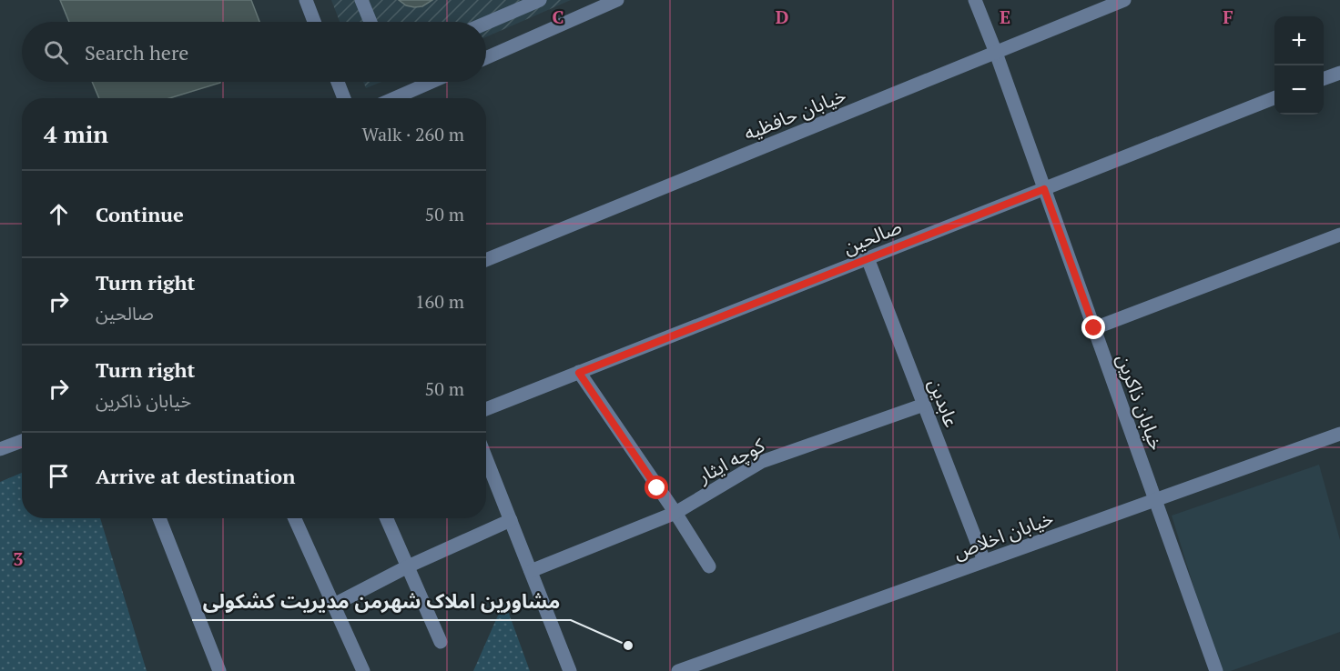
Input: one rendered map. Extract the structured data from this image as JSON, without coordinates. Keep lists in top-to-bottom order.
{
  "streets": {
    "street": [
      "خیابان حافظیه",
      "صالحین",
      "خیابان ذاکرین",
      "عابدین",
      "کوچه ایثار",
      "خیابان اخلاص"
    ]
  },
  "crossings": [
    ["خیابان حافظیه", "خیابان ذاکرین"],
    ["صالحین", "خیابان ذاکرین"],
    ["صالحین", "عابدین"],
    ["خیابان ذاکرین", "خیابان اخلاص"],
    ["عابدین", "کوچه ایثار"],
    ["عابدین", "خیابان اخلاص"]
  ],
  "places": ["مشاورین املاک شهرمن مدیریت کشکولی"],
  "page": {
    "map_buttons": ["+", "−"],
    "search": "Search here",
    "heading": ["4 min", "Walk · 260 m"],
    "list": [
      ["Continue", "50 m"],
      ["Turn right", "صالحین", "160 m"],
      ["Turn right", "خیابان ذاکرین", "50 m"],
      "Arrive at destination"
    ]
  },
  "grid": {
    "columns": [
      "C",
      "D",
      "E",
      "F"
    ],
    "rows": ["3"]
  }
}
